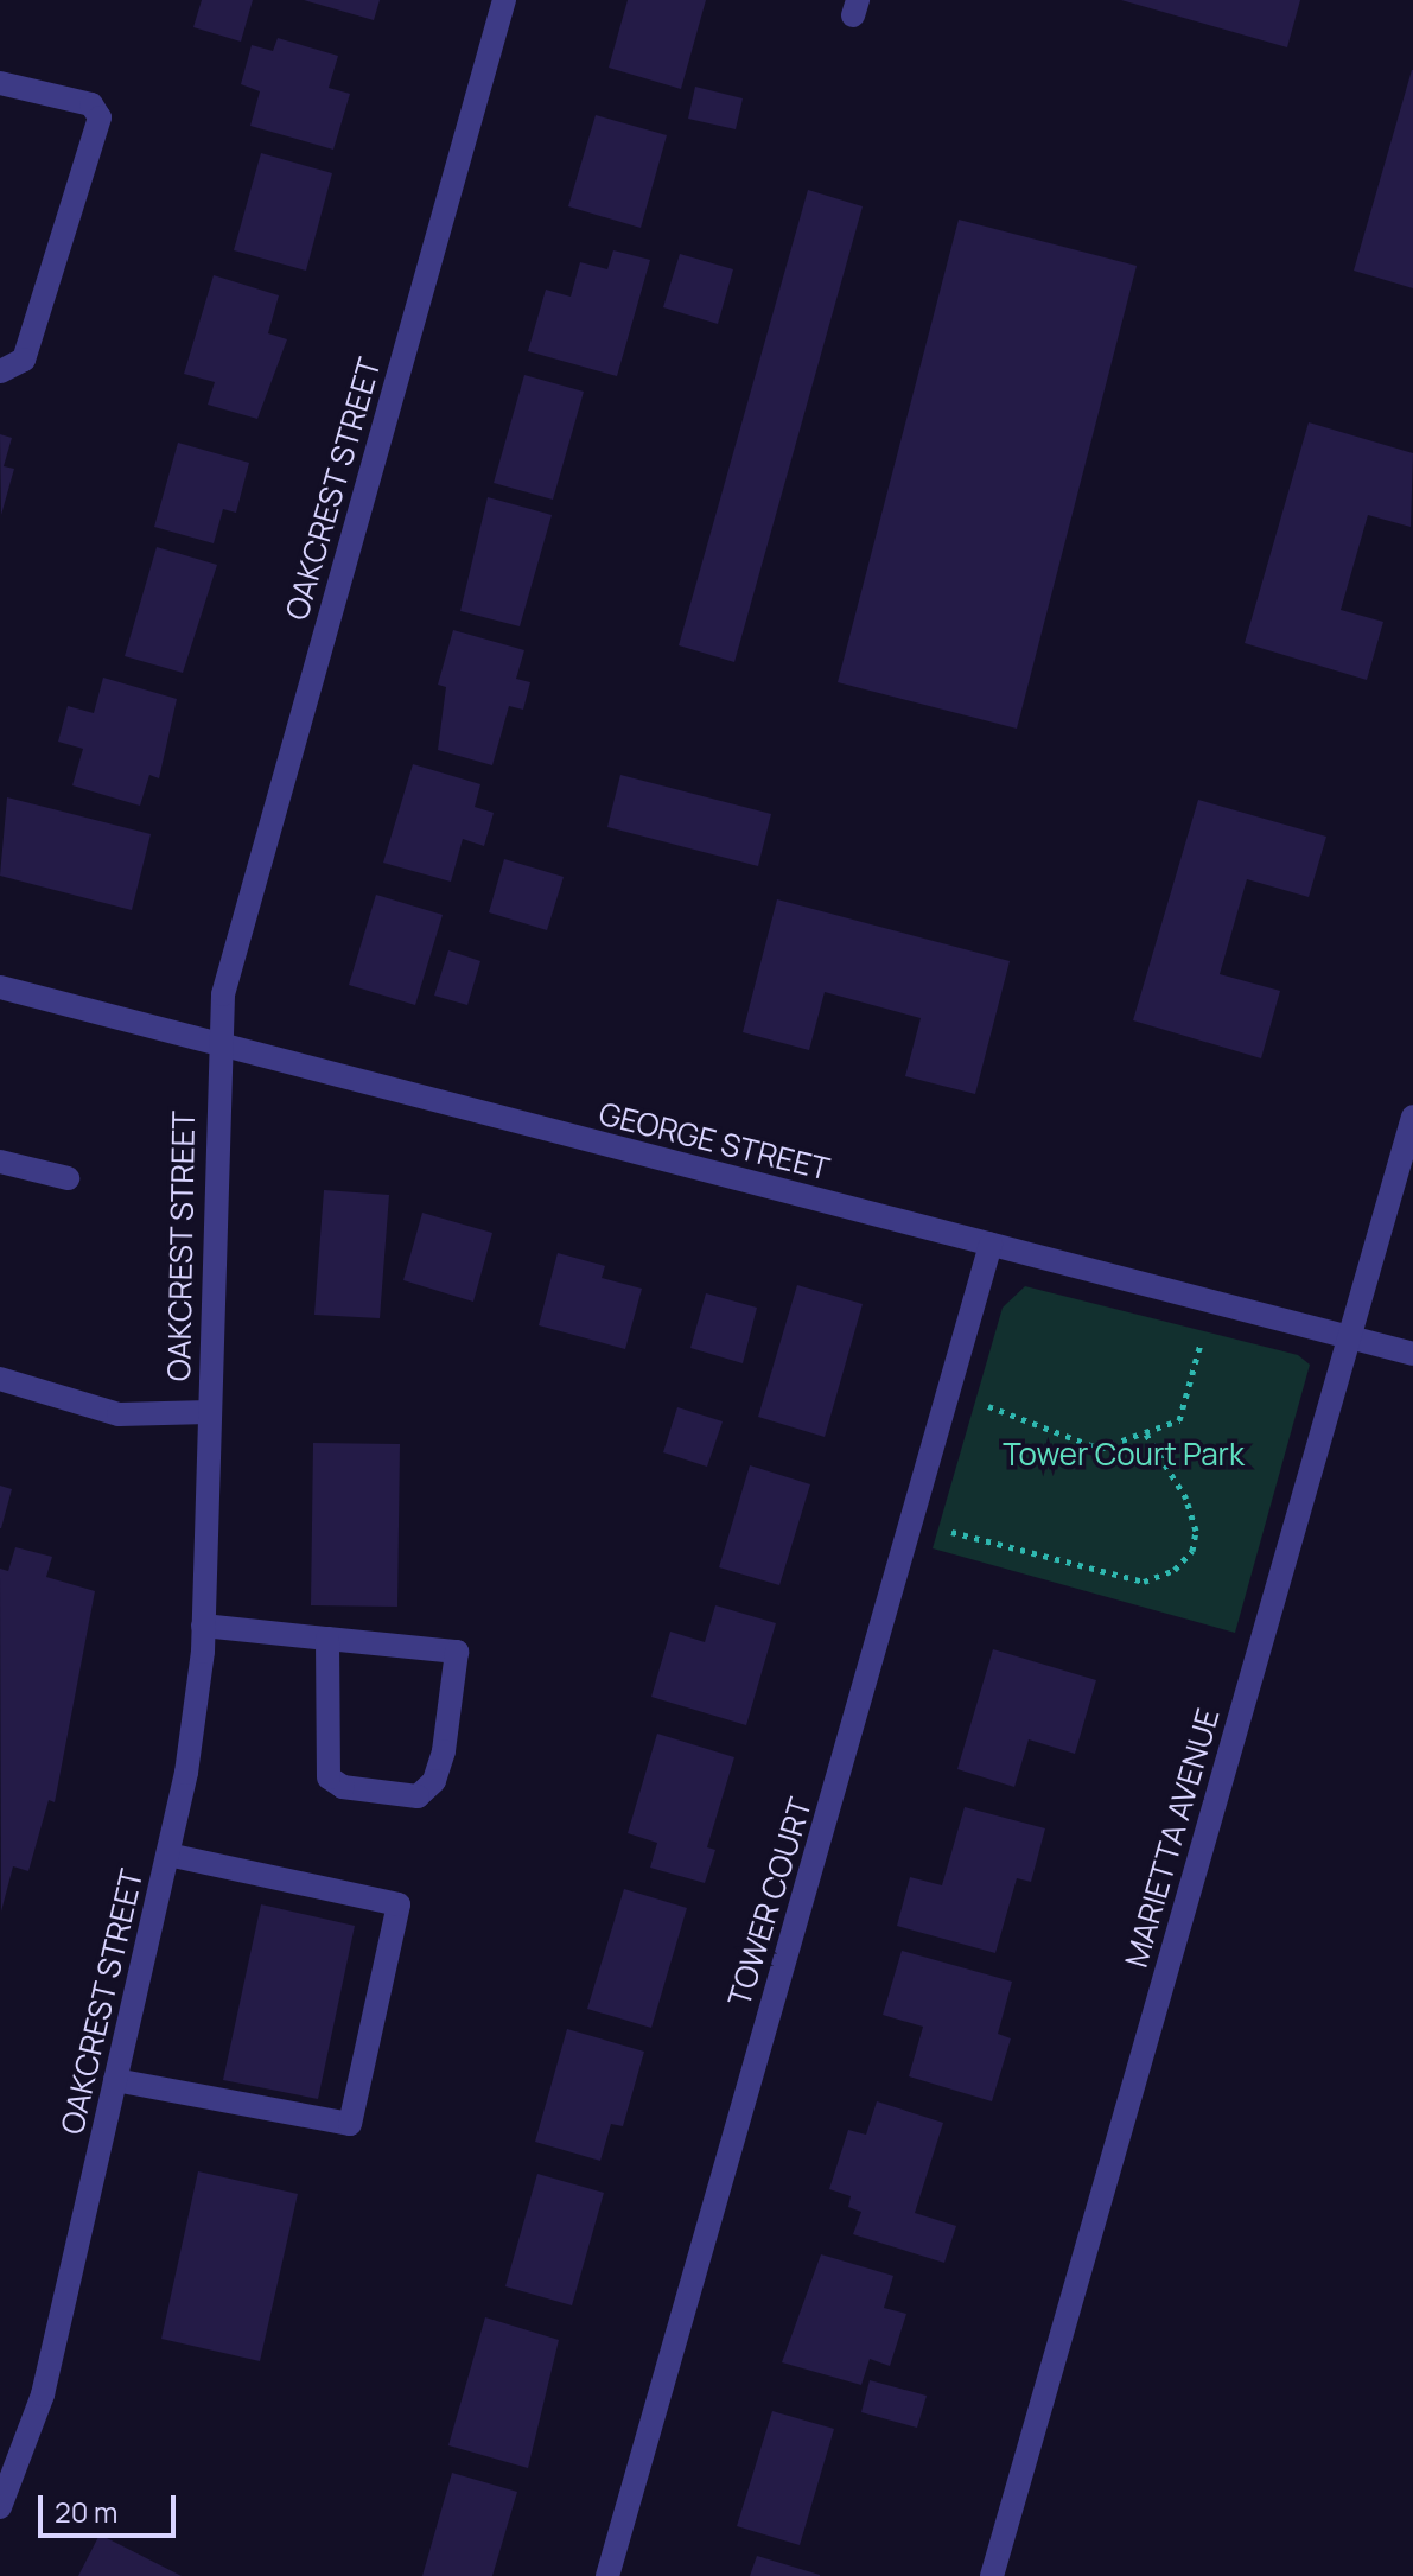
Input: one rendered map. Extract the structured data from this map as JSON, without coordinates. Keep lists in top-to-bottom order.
{
  "streets": {
    "street": [
      "OAKCREST STREET",
      "GEORGE STREET",
      "MARIETTA AVENUE",
      "TOWER COURT"
    ]
  },
  "crossings": [
    ["OAKCREST STREET", "GEORGE STREET"],
    ["GEORGE STREET", "MARIETTA AVENUE"],
    ["GEORGE STREET", "TOWER COURT"]
  ],
  "parks": ["Tower Court Park"],
  "scale_bar": "20 m"
}
